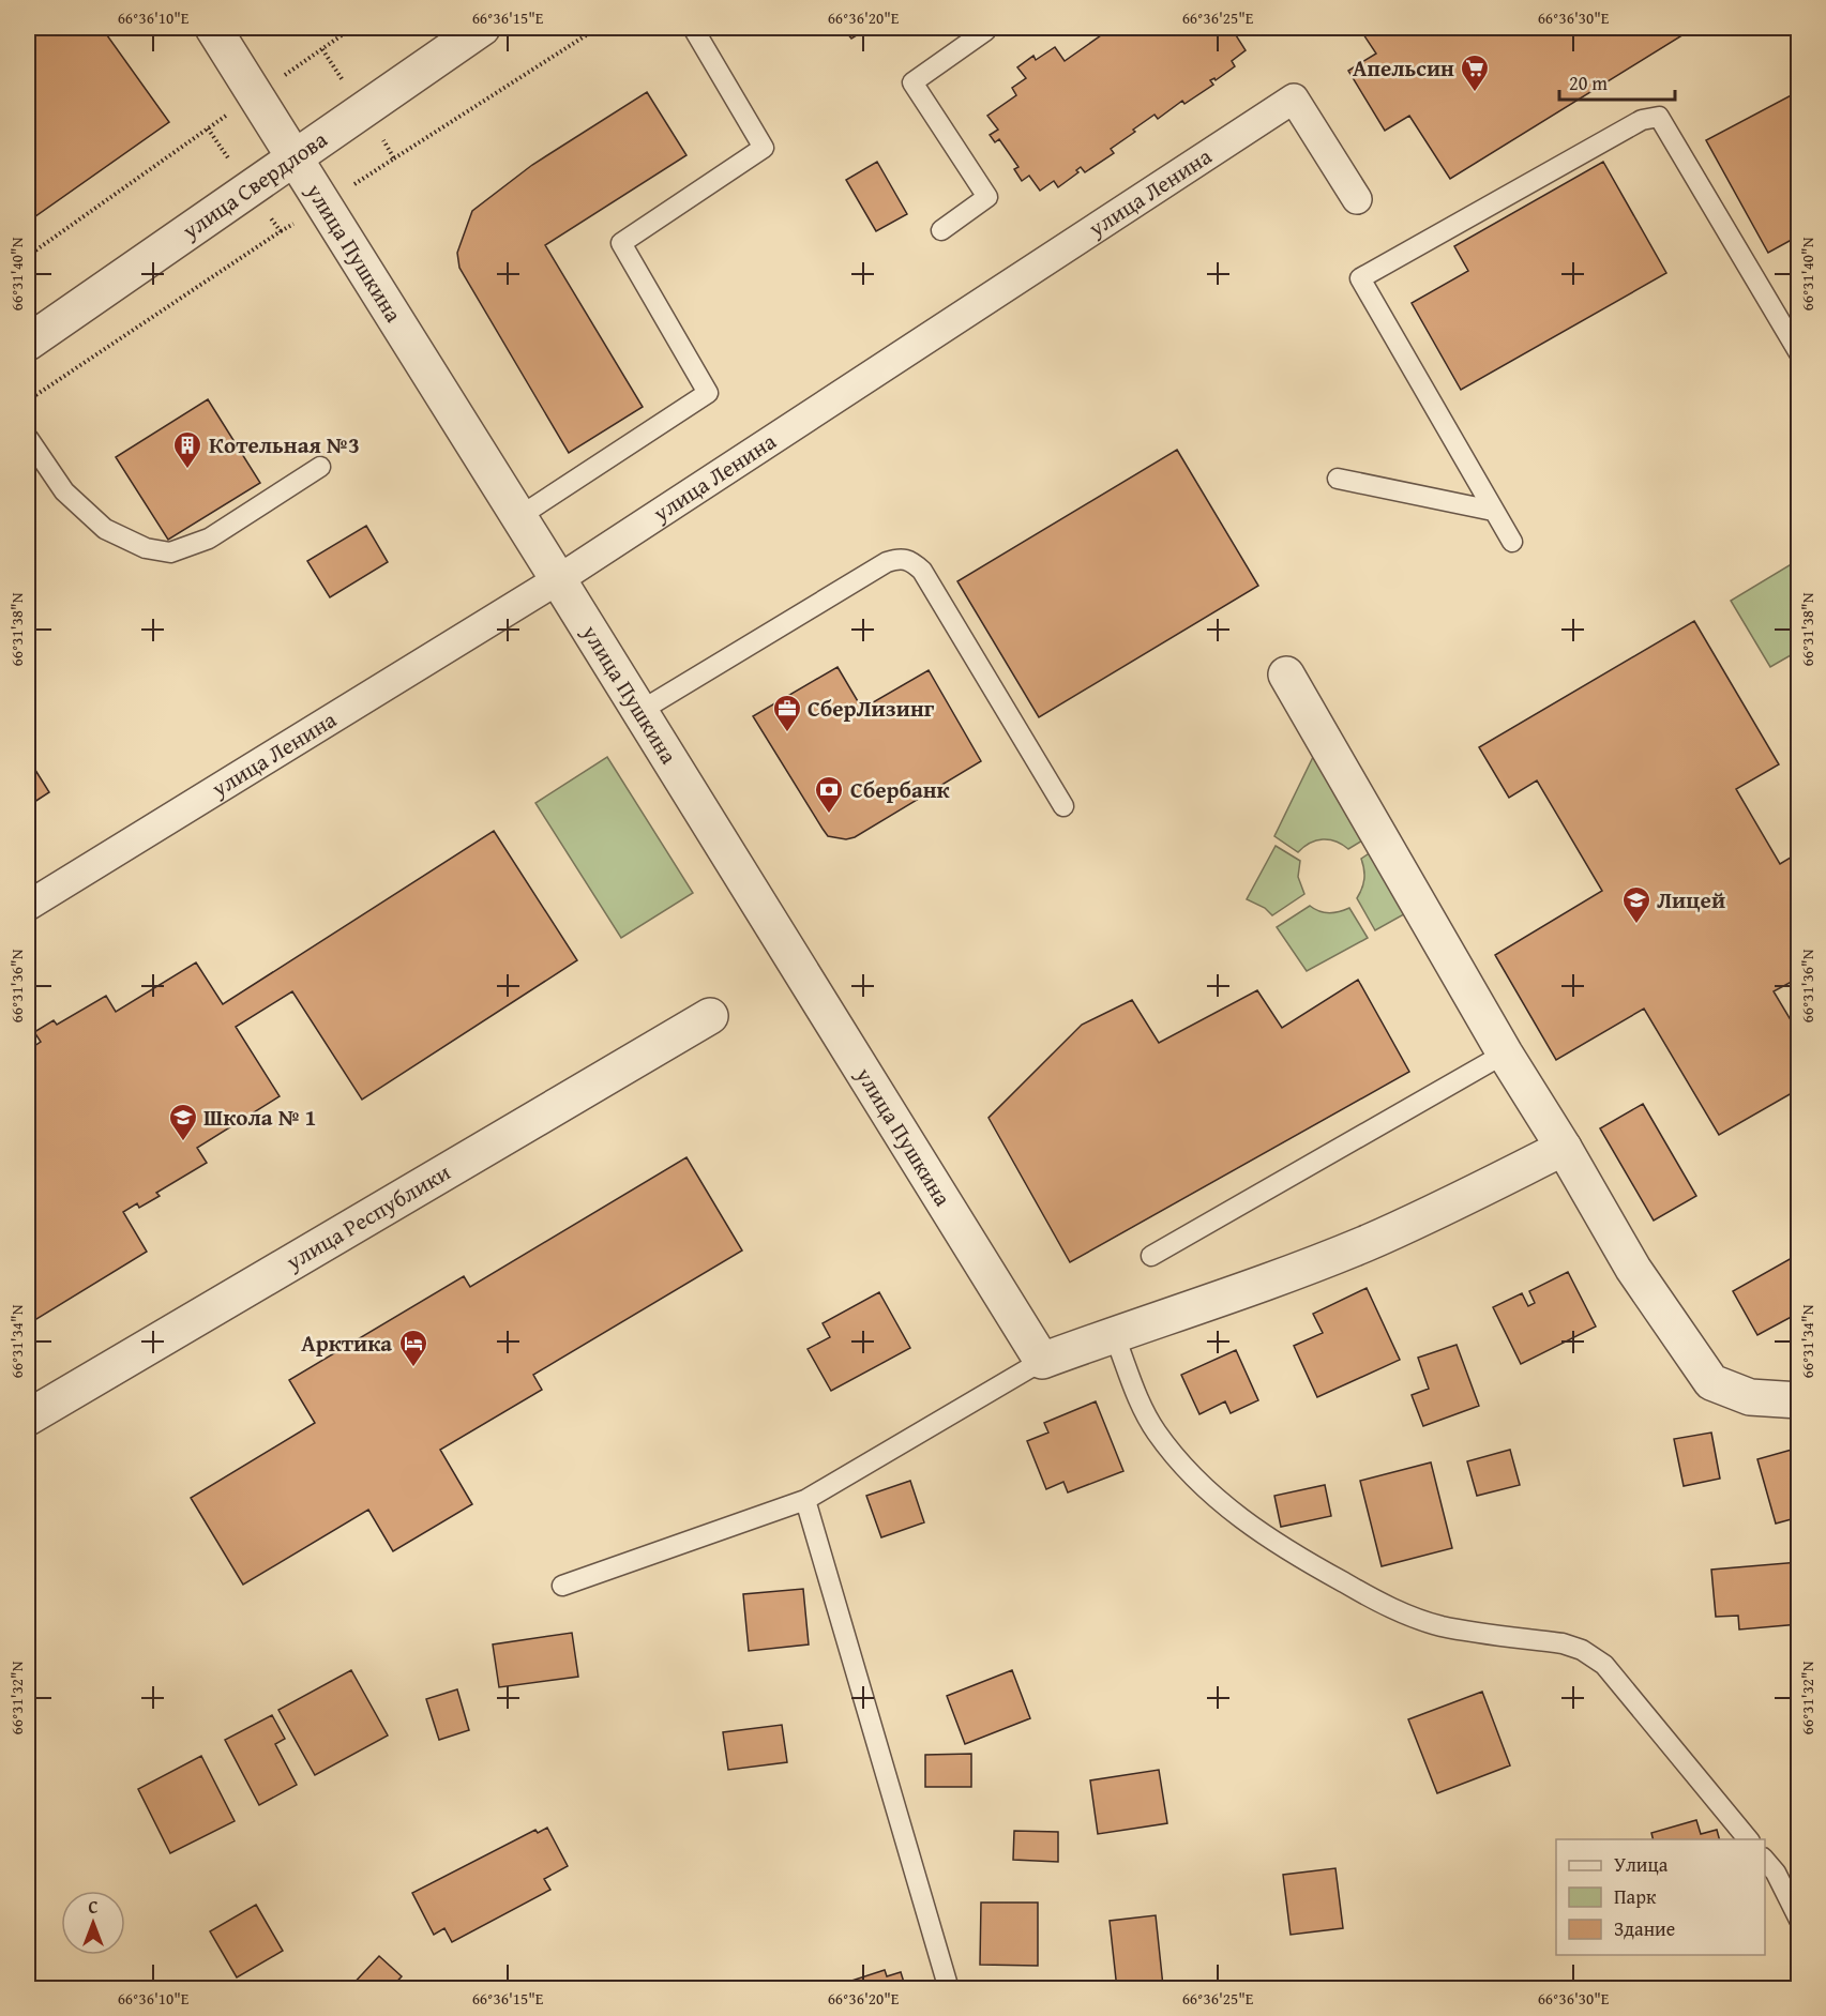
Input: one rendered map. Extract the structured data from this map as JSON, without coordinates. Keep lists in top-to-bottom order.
{
  "streets": {
    "street": [
      "улица Свердлова",
      "улица Ленина",
      "улица Пушкина",
      "улица Республики"
    ]
  },
  "crossings": [
    ["улица Свердлова", "улица Пушкина"],
    ["улица Ленина", "улица Пушкина"]
  ],
  "places": {
    "supermarket": ["Апельсин"],
    "building": ["Котельная №3"],
    "office": ["СберЛизинг"],
    "bank": ["Сбербанк"],
    "school or university": ["Лицей", "Школа № 1"],
    "hotel": ["Арктика"]
  },
  "legend": ["Улица", "Парк", "Здание"],
  "scale_bar": "20 m",
  "north": "top",
  "coordinates": [
    "66°36'10\"E",
    "66°36'15\"E",
    "66°36'20\"E",
    "66°36'25\"E",
    "66°36'30\"E",
    "66°31'40\"N",
    "66°31'38\"N",
    "66°31'36\"N",
    "66°31'34\"N",
    "66°31'32\"N"
  ]
}
